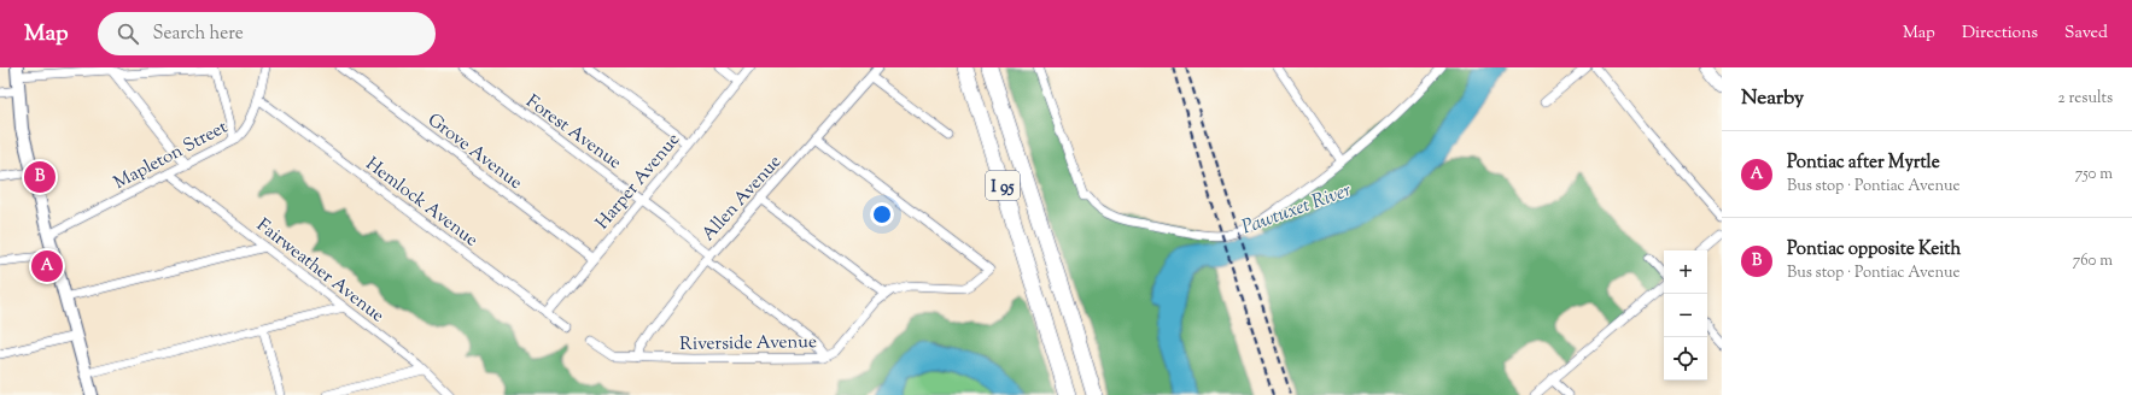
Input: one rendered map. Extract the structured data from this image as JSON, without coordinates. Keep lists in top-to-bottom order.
{
  "streets": {
    "highway": ["I 95"],
    "street": [
      "Forest Avenue",
      "Grove Avenue",
      "Mapleton Street",
      "Harper Avenue",
      "Allen Avenue",
      "Hemlock Avenue",
      "Fairweather Avenue",
      "Riverside Avenue"
    ]
  },
  "crossings": [
    ["Forest Avenue", "Harper Avenue"],
    ["Forest Avenue", "Allen Avenue"],
    ["Forest Avenue", "Riverside Avenue"],
    ["Grove Avenue", "Harper Avenue"],
    ["Mapleton Street", "Hemlock Avenue"],
    ["Mapleton Street", "Fairweather Avenue"],
    ["Harper Avenue", "Hemlock Avenue"],
    ["Allen Avenue", "Riverside Avenue"]
  ],
  "water": ["Pawtuxet River"],
  "page": {
    "header": "Map",
    "search": "Search here",
    "nav": ["Map", "Directions", "Saved"],
    "heading": ["Nearby", "2 results"],
    "list": [
      {
        "mark": "A",
        "name": "Pontiac after Myrtle",
        "note": "Bus stop · Pontiac Avenue",
        "value": "750 m"
      },
      {
        "mark": "B",
        "name": "Pontiac opposite Keith",
        "note": "Bus stop · Pontiac Avenue",
        "value": "760 m"
      }
    ],
    "pins": ["B", "A"],
    "map_buttons": ["+", "−"]
  }
}
